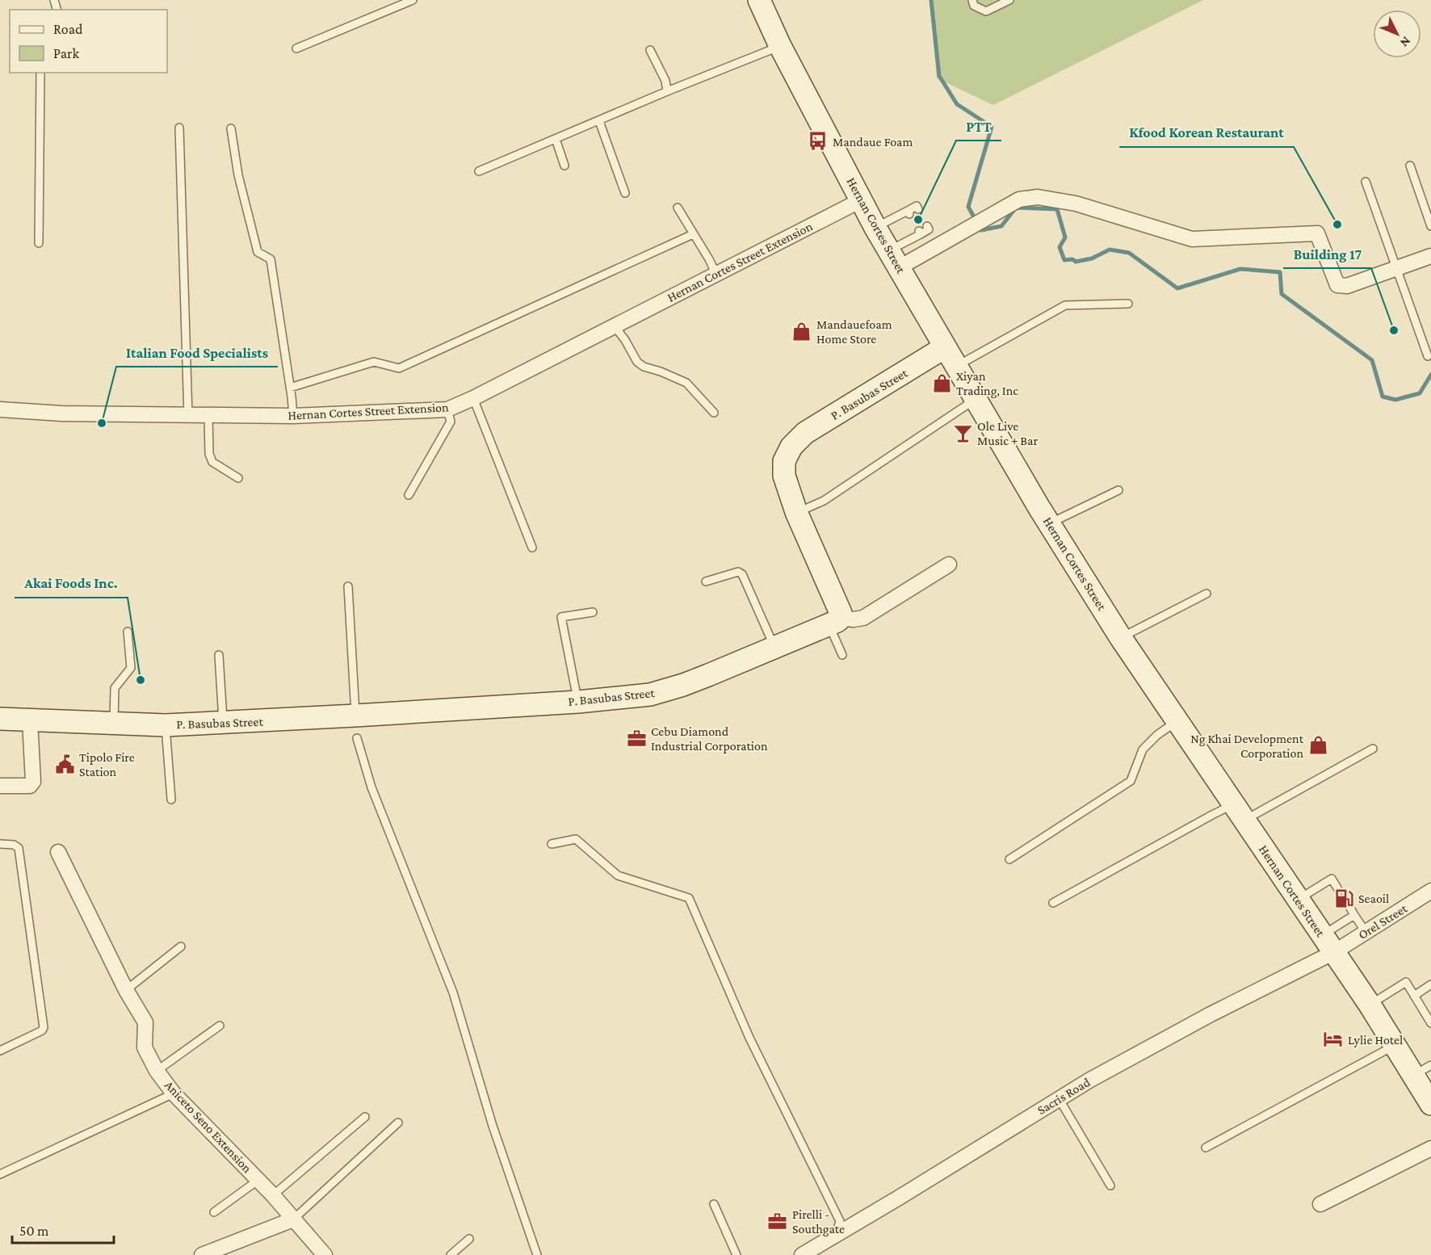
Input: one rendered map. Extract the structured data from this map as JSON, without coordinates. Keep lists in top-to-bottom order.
{
  "streets": {
    "main road": ["Hernan Cortes Street", "P. Basubas Street"],
    "street": [
      "Hernan Cortes Street Extension",
      "Orel Street",
      "Sacris Road",
      "Aniceto Seno Extension"
    ]
  },
  "crossings": [
    ["Hernan Cortes Street", "Hernan Cortes Street Extension"],
    ["Hernan Cortes Street", "P. Basubas Street"],
    ["Hernan Cortes Street", "Orel Street"],
    ["Hernan Cortes Street", "Sacris Road"],
    ["Orel Street", "Sacris Road"]
  ],
  "places": {
    "bus stop": ["Mandaue Foam"],
    "other": [
      "PTT",
      "Kfood Korean Restaurant",
      "Building 17",
      "Italian Food Specialists",
      "Akai Foods Inc."
    ],
    "shop": ["Mandauefoam Home Store", "Xiyan Trading, Inc", "Ng Khai Development Corporation"],
    "bar": ["Ole Live Music + Bar"],
    "office": ["Cebu Diamond Industrial Corporation", "Pirelli - Southgate"],
    "public building": ["Tipolo Fire Station"],
    "fuel station": ["Seaoil"],
    "hotel": ["Lylie Hotel"]
  },
  "legend": ["Road", "Park"],
  "scale_bar": "50 m",
  "north": "bottom right"
}
